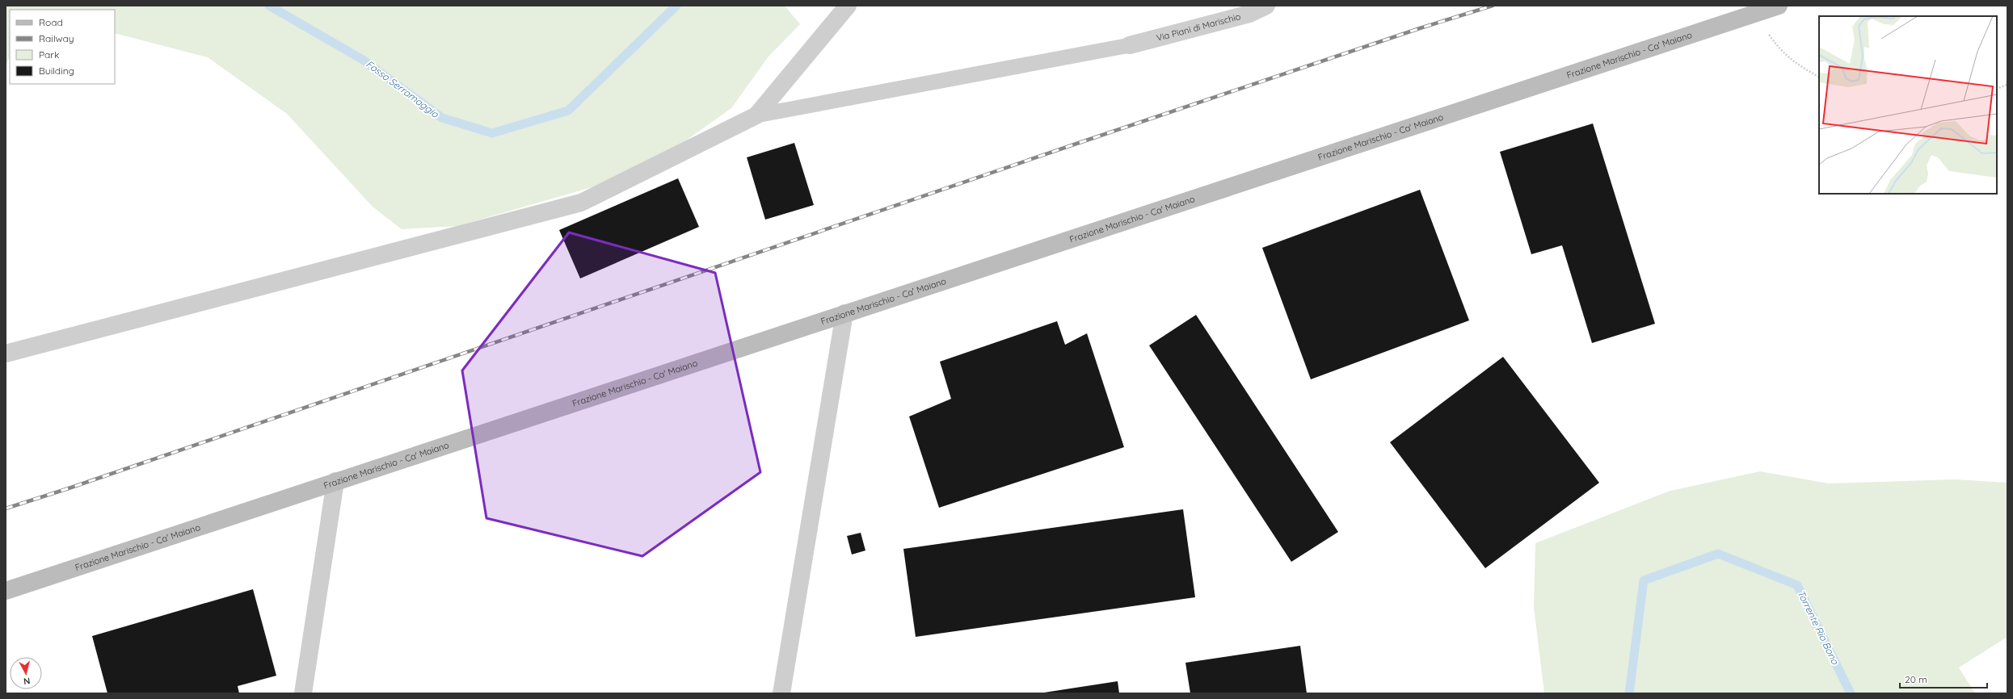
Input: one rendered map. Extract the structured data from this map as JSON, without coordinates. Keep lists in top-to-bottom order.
{
  "streets": {
    "main road": ["Frazione Marischio - Ca' Maiano"],
    "street": ["Via Piani di Marischio"]
  },
  "water": ["Fosso Serramaggio", "Torrente Rio Bono"],
  "legend": [
    "Road",
    "Railway",
    "Park",
    "Building"
  ],
  "scale_bar": "20 m",
  "north": "bottom"
}
